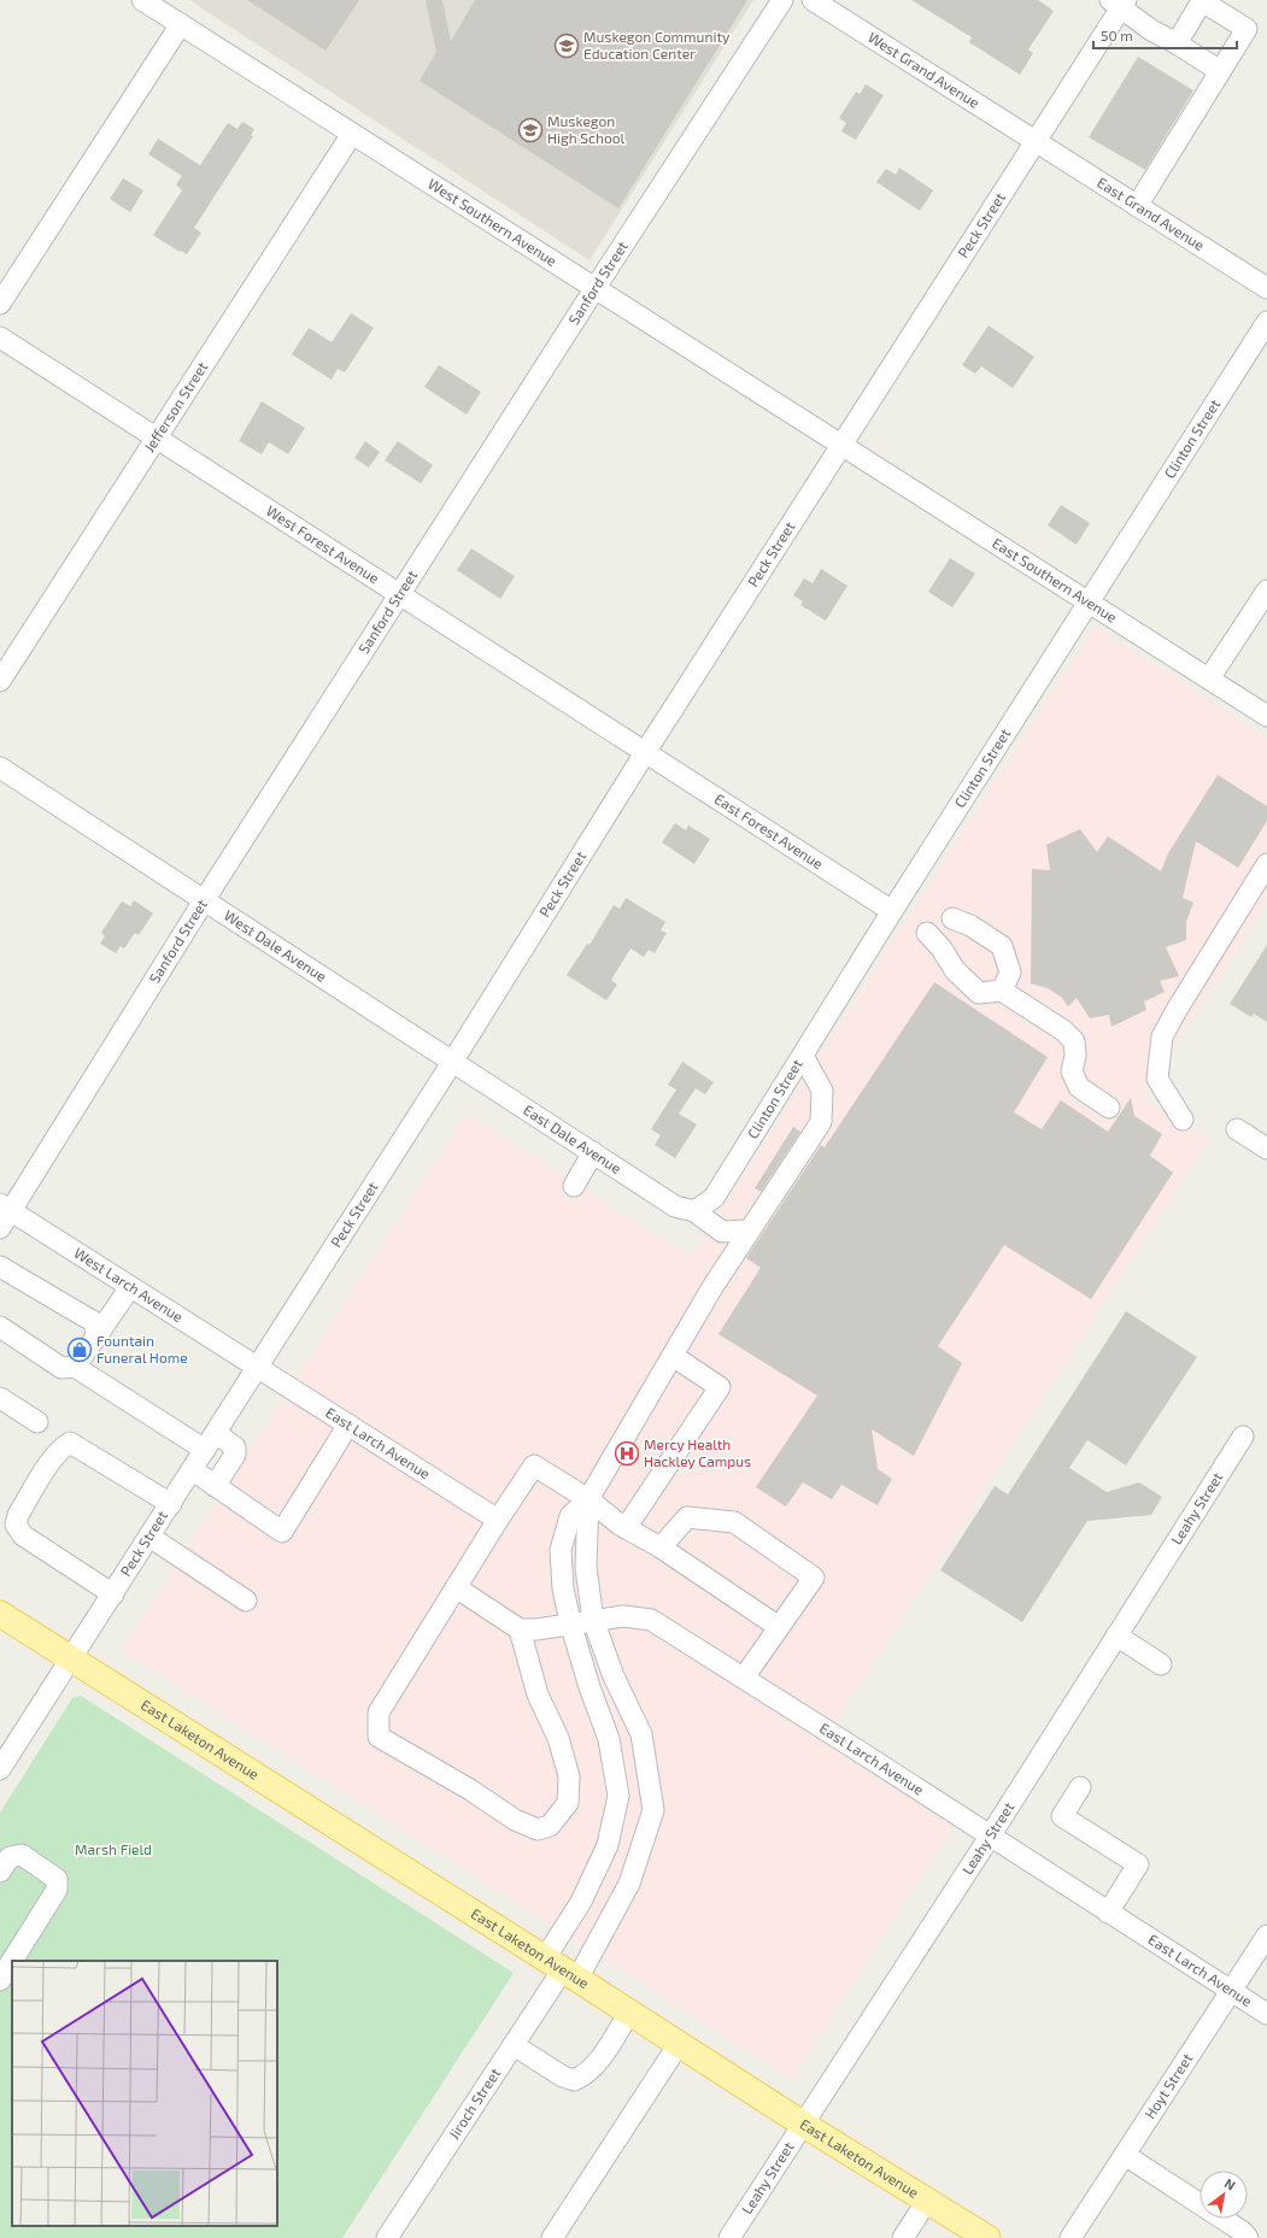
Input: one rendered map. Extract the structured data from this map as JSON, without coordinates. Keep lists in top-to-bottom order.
{
  "streets": {
    "main road": ["East Laketon Avenue"],
    "street": [
      "West Grand Avenue",
      "East Grand Avenue",
      "West Southern Avenue",
      "Peck Street",
      "Sanford Street",
      "Jefferson Street",
      "Clinton Street",
      "West Forest Avenue",
      "East Southern Avenue",
      "East Forest Avenue",
      "West Dale Avenue",
      "East Dale Avenue",
      "West Larch Avenue",
      "East Larch Avenue",
      "Leahy Street",
      "Hoyt Street",
      "Jiroch Street"
    ]
  },
  "crossings": [
    ["West Grand Avenue", "East Grand Avenue"],
    ["West Grand Avenue", "Peck Street"],
    ["East Grand Avenue", "Peck Street"],
    ["West Southern Avenue", "Peck Street"],
    ["West Southern Avenue", "Sanford Street"],
    ["West Southern Avenue", "Jefferson Street"],
    ["West Southern Avenue", "East Southern Avenue"],
    ["Peck Street", "West Forest Avenue"],
    ["Peck Street", "East Southern Avenue"],
    ["Peck Street", "East Forest Avenue"],
    ["Peck Street", "West Dale Avenue"],
    ["Peck Street", "East Dale Avenue"],
    ["Peck Street", "West Larch Avenue"],
    ["Peck Street", "East Larch Avenue"],
    ["Peck Street", "East Laketon Avenue"],
    ["Sanford Street", "West Forest Avenue"],
    ["Sanford Street", "West Dale Avenue"],
    ["Sanford Street", "West Larch Avenue"],
    ["Jefferson Street", "West Forest Avenue"],
    ["Clinton Street", "East Southern Avenue"],
    ["Clinton Street", "East Forest Avenue"],
    ["Clinton Street", "East Dale Avenue"],
    ["West Forest Avenue", "East Forest Avenue"],
    ["West Dale Avenue", "East Dale Avenue"],
    ["West Larch Avenue", "East Larch Avenue"],
    ["East Larch Avenue", "Leahy Street"],
    ["East Larch Avenue", "Hoyt Street"],
    ["Leahy Street", "East Laketon Avenue"],
    ["East Laketon Avenue", "Jiroch Street"]
  ],
  "parks": ["Marsh Field"],
  "places": {
    "school or university": ["Muskegon Community Education Center", "Muskegon High School"],
    "shop": ["Fountain Funeral Home"],
    "hospital": ["Mercy Health Hackley Campus"]
  },
  "scale_bar": "50 m",
  "north": "top right"
}
